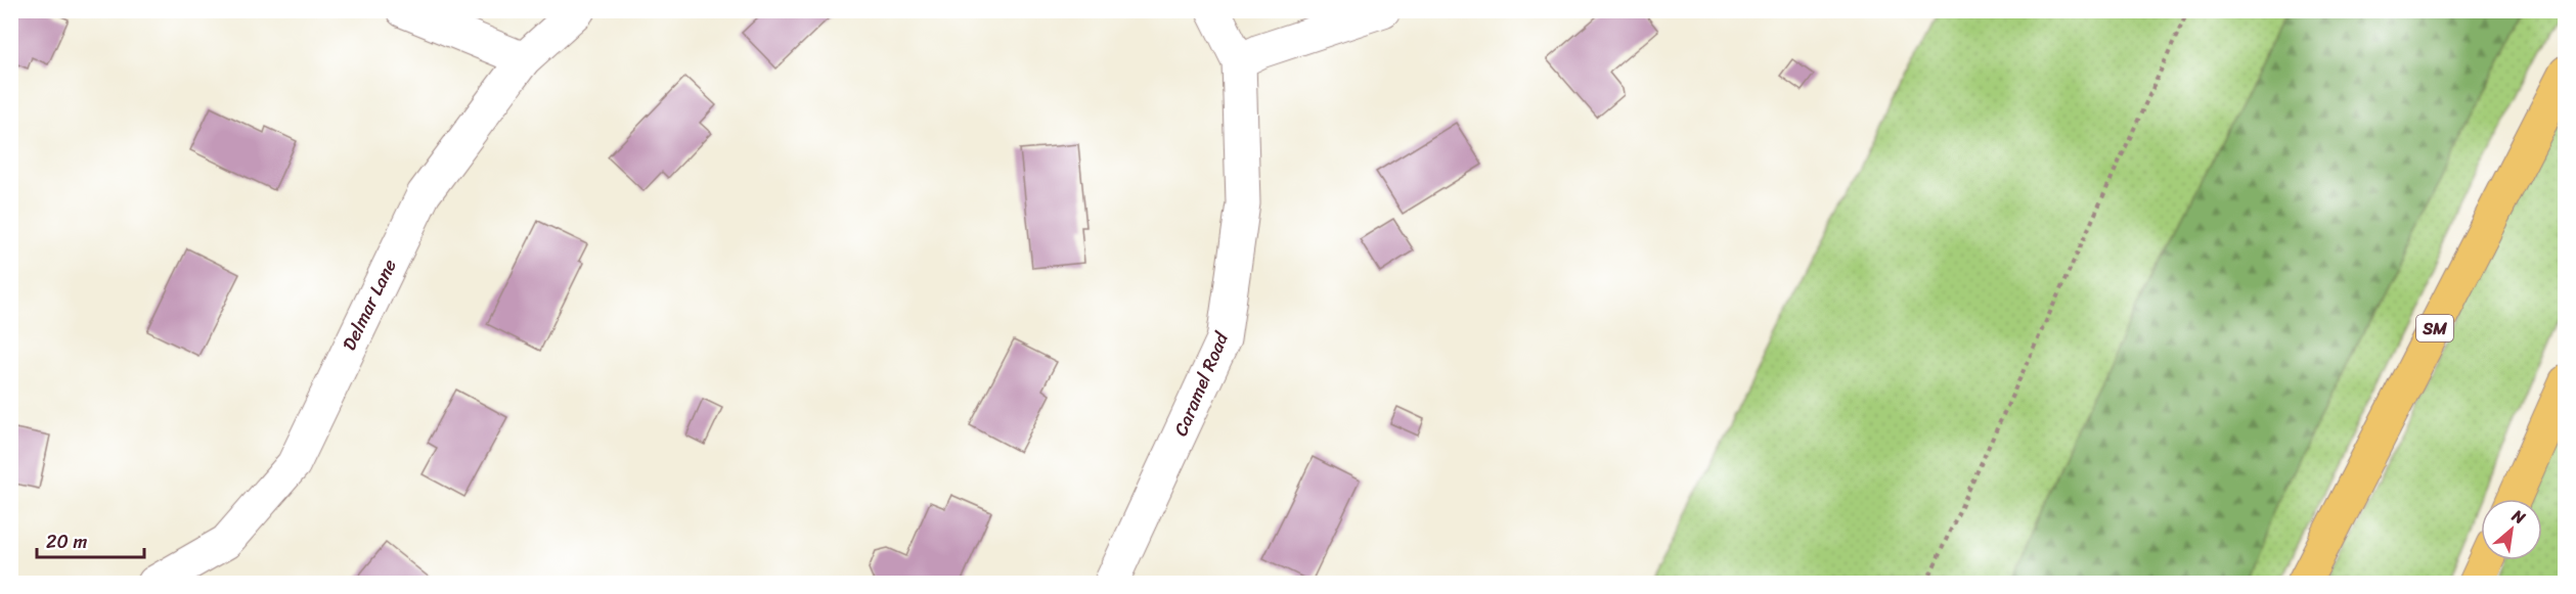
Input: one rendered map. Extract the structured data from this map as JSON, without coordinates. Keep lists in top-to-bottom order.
{
  "streets": {
    "highway": ["SM"],
    "street": ["Delmar Lane", "Caramel Road"]
  },
  "scale_bar": "20 m",
  "north": "top right"
}
